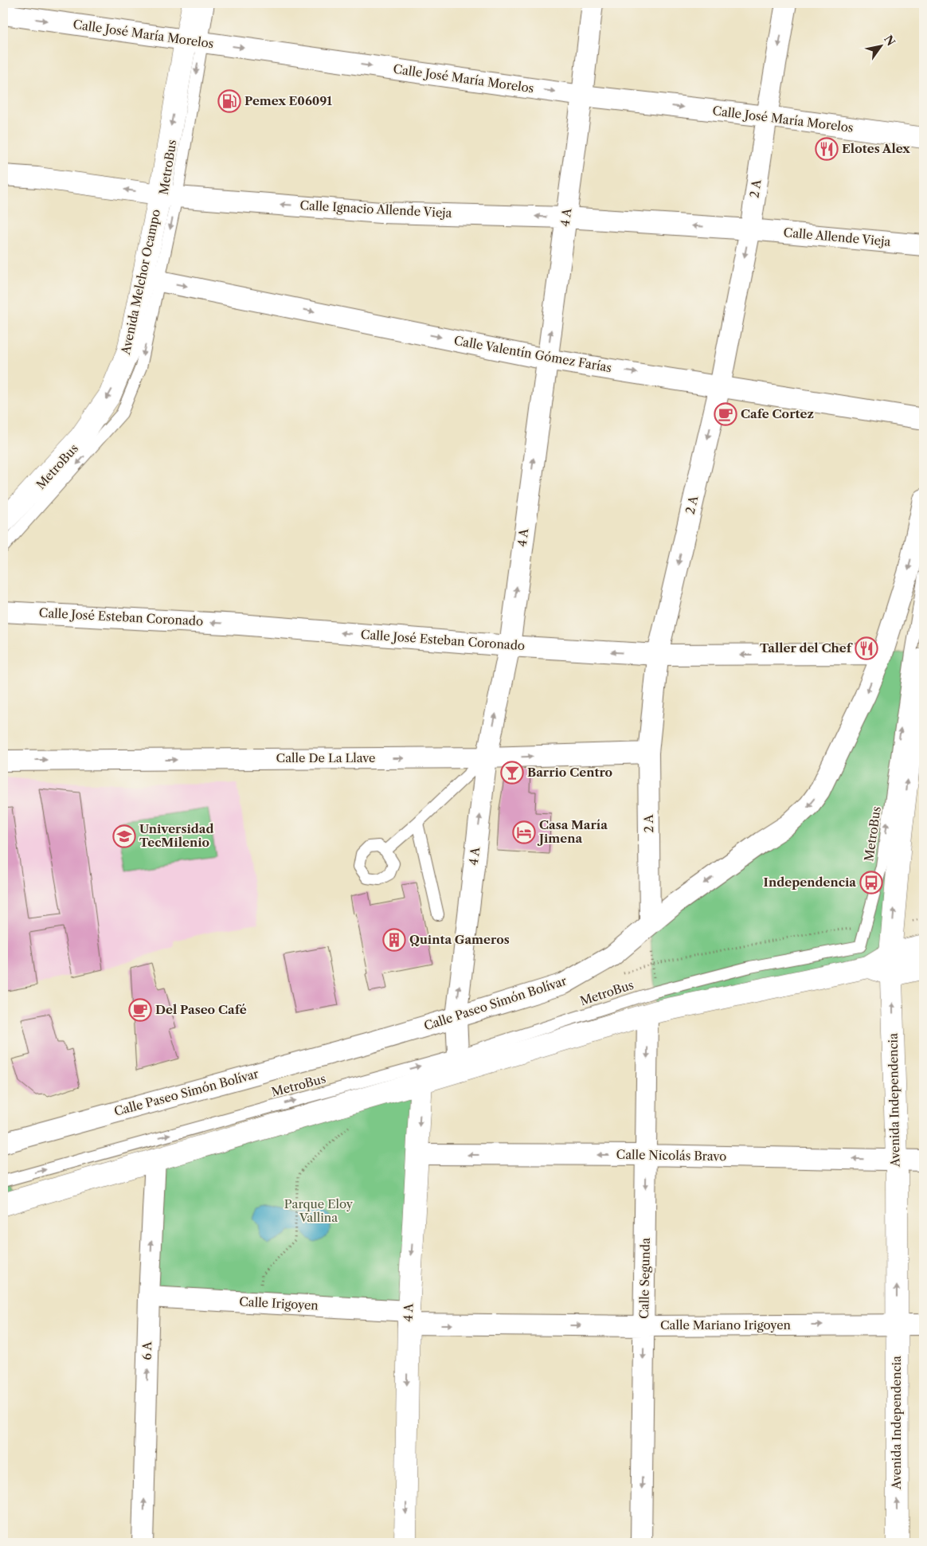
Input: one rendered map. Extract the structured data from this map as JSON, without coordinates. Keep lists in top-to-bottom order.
{
  "streets": {
    "main road": ["4 A", "Avenida Melchor Ocampo", "Avenida Independencia"],
    "street": [
      "Calle José María Morelos",
      "2 A",
      "Calle Ignacio Allende Vieja",
      "Calle Allende Vieja",
      "Calle Valentín Gómez Farías",
      "Calle José Esteban Coronado",
      "Calle De La Llave",
      "Calle Paseo Simón Bolívar",
      "Calle Nicolás Bravo",
      "Calle Segunda",
      "Calle Irigoyen",
      "Calle Mariano Irigoyen",
      "6 A"
    ],
    "lane": ["MetroBus"]
  },
  "crossings": [
    ["Calle José María Morelos", "2 A"],
    ["Calle José María Morelos", "4 A"],
    ["Calle José María Morelos", "Avenida Melchor Ocampo"],
    ["MetroBus", "4 A"],
    ["MetroBus", "Avenida Melchor Ocampo"],
    ["MetroBus", "Calle Valentín Gómez Farías"],
    ["2 A", "Calle Ignacio Allende Vieja"],
    ["2 A", "Calle Allende Vieja"],
    ["2 A", "Calle Valentín Gómez Farías"],
    ["2 A", "Calle José Esteban Coronado"],
    ["2 A", "Calle De La Llave"],
    ["2 A", "Calle Paseo Simón Bolívar"],
    ["Calle Ignacio Allende Vieja", "4 A"],
    ["Calle Ignacio Allende Vieja", "Calle Allende Vieja"],
    ["Calle Ignacio Allende Vieja", "Avenida Melchor Ocampo"],
    ["4 A", "Calle Valentín Gómez Farías"],
    ["4 A", "Calle José Esteban Coronado"],
    ["4 A", "Calle De La Llave"],
    ["4 A", "Calle Paseo Simón Bolívar"],
    ["4 A", "Calle Nicolás Bravo"],
    ["4 A", "Calle Irigoyen"],
    ["4 A", "Calle Mariano Irigoyen"],
    ["Avenida Melchor Ocampo", "Calle Valentín Gómez Farías"],
    ["Calle José Esteban Coronado", "Calle Paseo Simón Bolívar"],
    ["Avenida Independencia", "Calle Nicolás Bravo"],
    ["Avenida Independencia", "Calle Mariano Irigoyen"],
    ["Calle Nicolás Bravo", "Calle Segunda"],
    ["Calle Segunda", "Calle Mariano Irigoyen"],
    ["Calle Irigoyen", "Calle Mariano Irigoyen"],
    ["Calle Irigoyen", "6 A"]
  ],
  "one_way": [
    "Calle José María Morelos",
    "2 A",
    "Calle Ignacio Allende Vieja",
    "Avenida Melchor Ocampo",
    "Calle Valentín Gómez Farías",
    "Calle José Esteban Coronado",
    "Calle De La Llave",
    "Calle Paseo Simón Bolívar",
    "Avenida Independencia",
    "Calle Nicolás Bravo",
    "Calle Segunda",
    "Calle Mariano Irigoyen",
    "6 A"
  ],
  "parks": ["Parque Eloy Vallina"],
  "places": {
    "fuel station": ["Pemex E06091"],
    "restaurant": ["Elotes Alex", "Taller del Chef"],
    "cafe": ["Cafe Cortez", "Del Paseo Café"],
    "bar": ["Barrio Centro"],
    "hotel": ["Casa María Jimena"],
    "school or university": ["Universidad TecMilenio"],
    "bus stop": ["Independencia"],
    "building": ["Quinta Gameros"]
  },
  "north": "top right"
}
